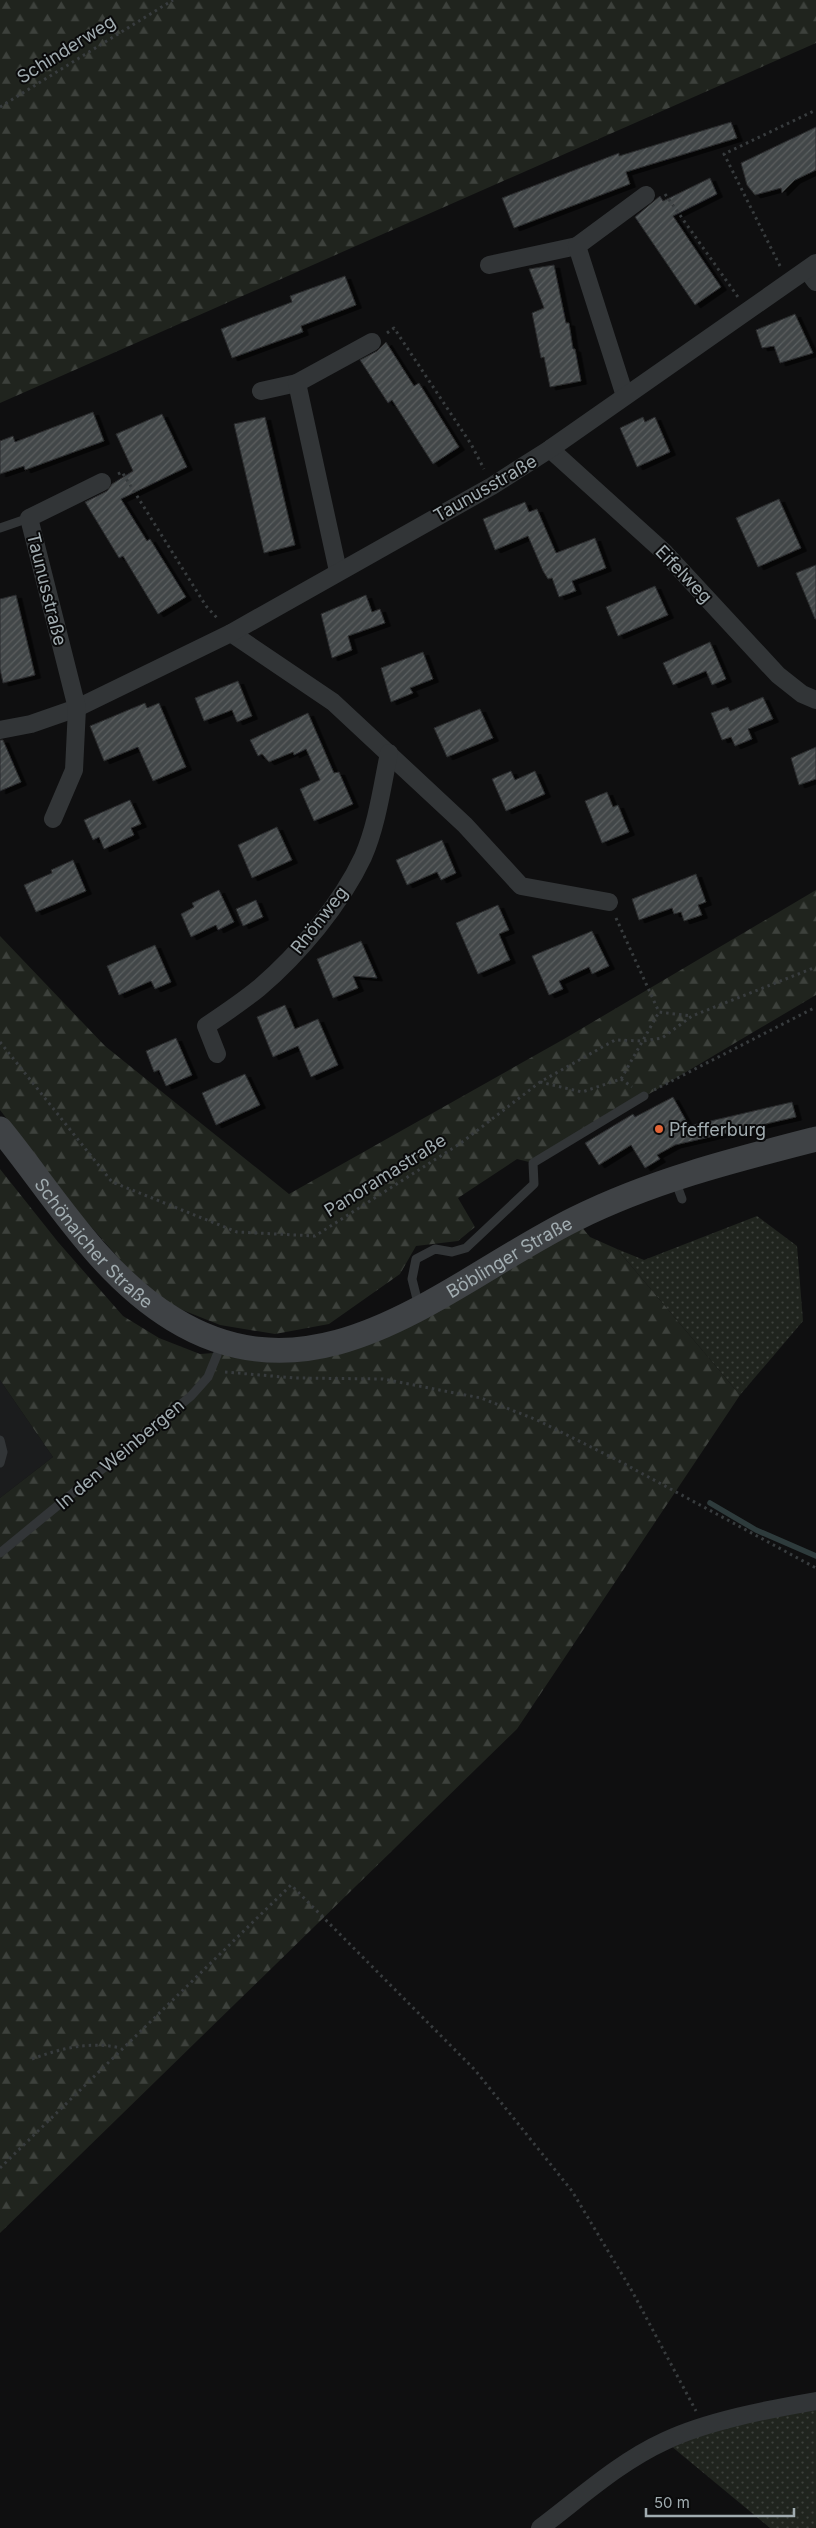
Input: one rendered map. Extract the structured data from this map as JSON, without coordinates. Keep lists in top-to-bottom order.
{
  "streets": {
    "main road": ["Schönaicher Straße", "Böblinger Straße"],
    "street": ["Taunusstraße", "Eifelweg", "Rhönweg"],
    "lane": ["In den Weinbergen"],
    "path": ["Schinderweg", "Panoramastraße"]
  },
  "crossings": [
    ["Taunusstraße", "Eifelweg"],
    ["Schönaicher Straße", "Böblinger Straße"],
    ["Schönaicher Straße", "In den Weinbergen"],
    ["Böblinger Straße", "In den Weinbergen"]
  ],
  "places": ["Pfefferburg"],
  "scale_bar": "50 m"
}
